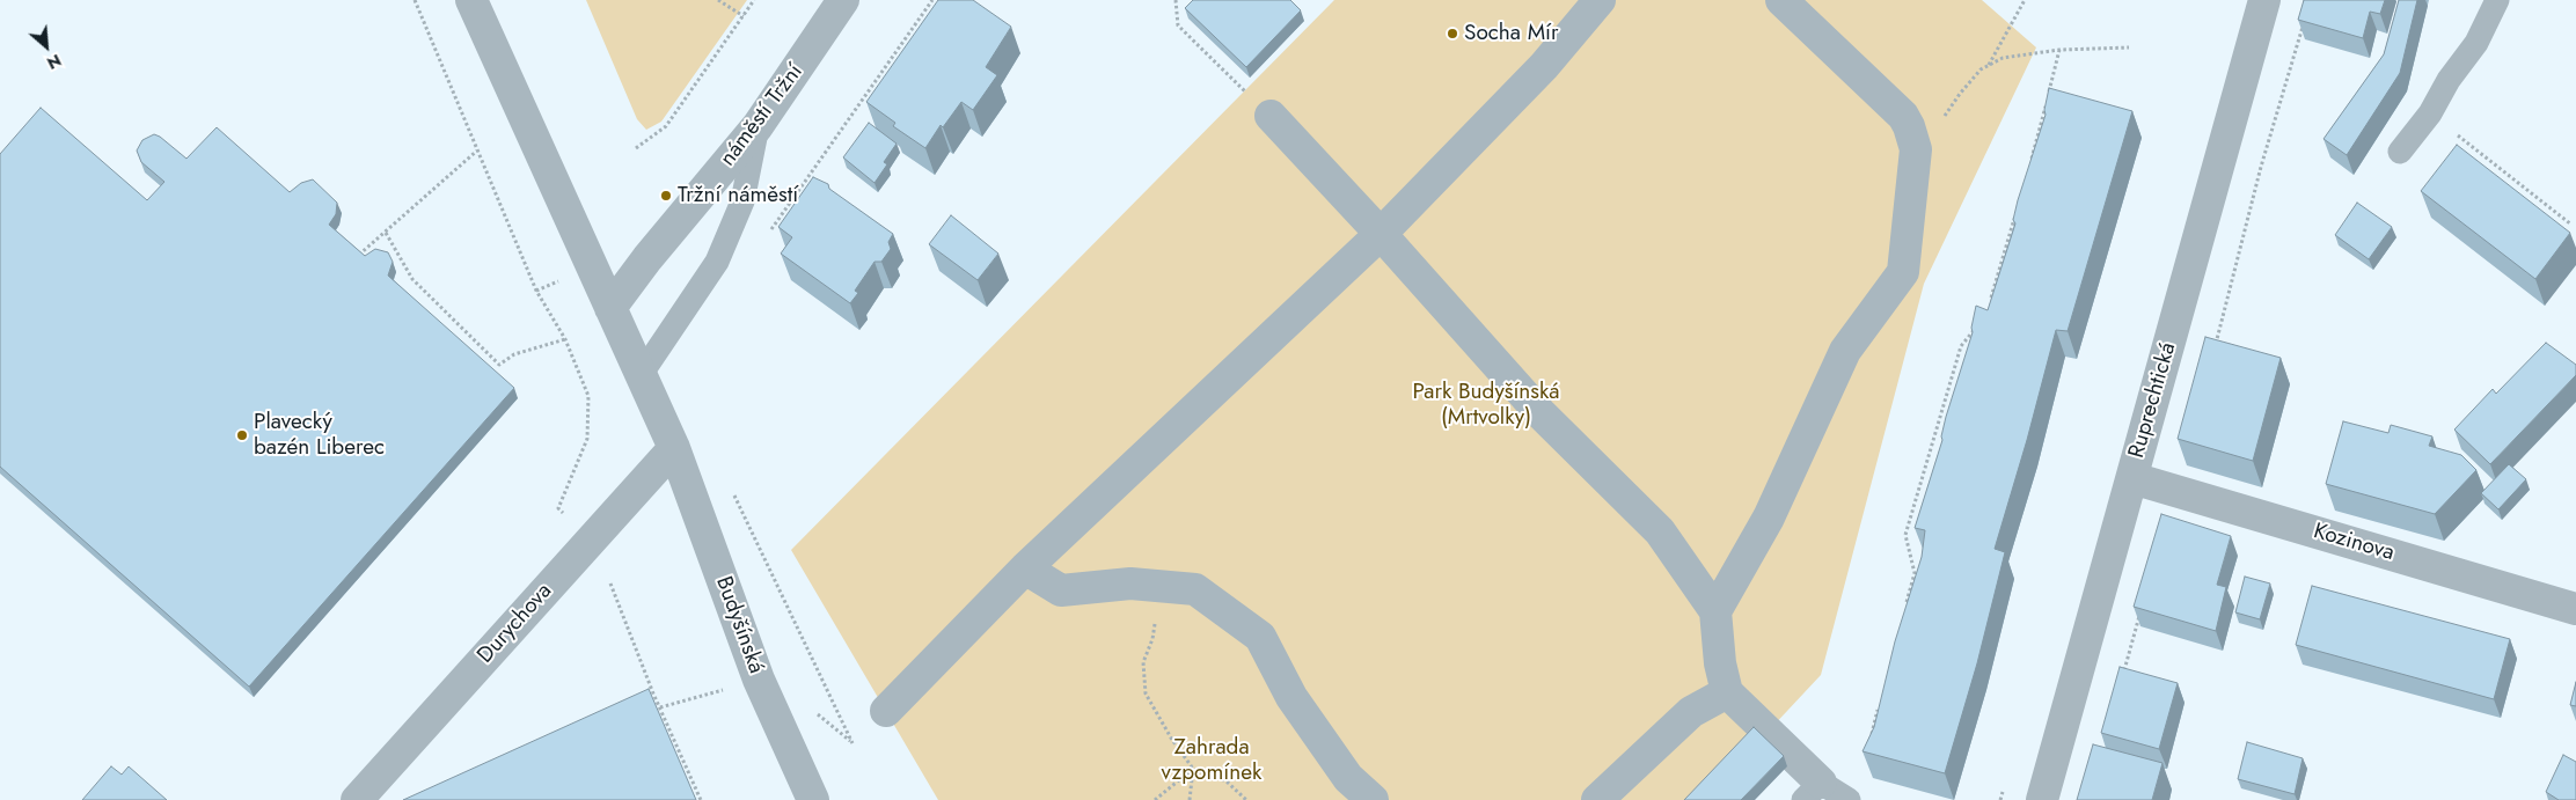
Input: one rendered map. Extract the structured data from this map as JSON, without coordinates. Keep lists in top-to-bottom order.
{
  "streets": {
    "street": [
      "náměstí Tržní",
      "Ruprechtická",
      "Kozinova",
      "Durychova",
      "Budyšínská"
    ]
  },
  "crossings": [
    ["Ruprechtická", "Kozinova"],
    ["Durychova", "Budyšínská"]
  ],
  "parks": ["Park Budyšínská (Mrtvolky)", "Zahrada vzpomínek"],
  "places": ["Socha Mír", "Tržní náměstí", "Plavecký bazén Liberec"],
  "north": "bottom right"
}
